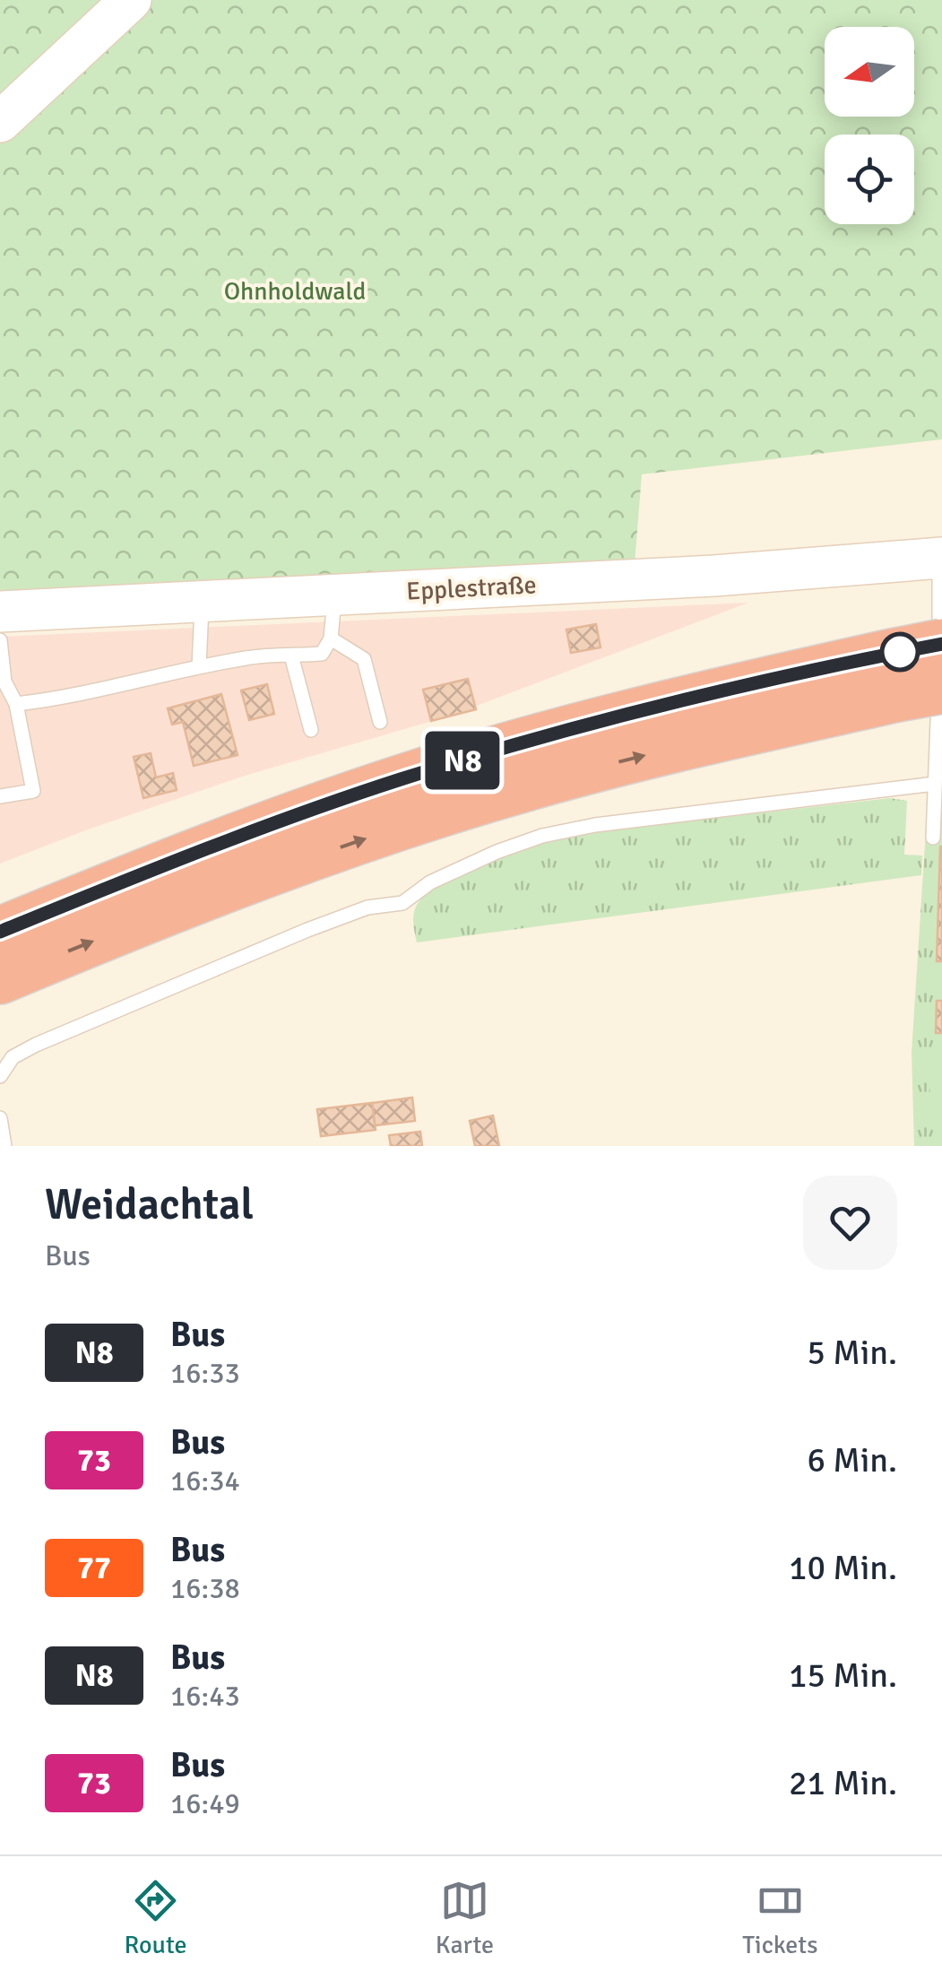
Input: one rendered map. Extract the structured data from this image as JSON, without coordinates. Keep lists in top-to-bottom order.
{
  "streets": {
    "main road": ["Epplestraße"]
  },
  "parks": ["Ohnholdwald"],
  "lines": ["bus line N8"],
  "north": "left",
  "page": {
    "on_map": "N8",
    "heading": ["Weidachtal", "Bus"],
    "list": [
      {
        "mark": "N8",
        "name": "Bus",
        "note": "16:33",
        "value": "5 Min."
      },
      {
        "mark": "73",
        "name": "Bus",
        "note": "16:34",
        "value": "6 Min."
      },
      {
        "mark": "77",
        "name": "Bus",
        "note": "16:38",
        "value": "10 Min."
      },
      {
        "mark": "N8",
        "name": "Bus",
        "note": "16:43",
        "value": "15 Min."
      },
      {
        "mark": "73",
        "name": "Bus",
        "note": "16:49",
        "value": "21 Min."
      }
    ],
    "tabs": ["Route", "Karte", "Tickets"]
  }
}
